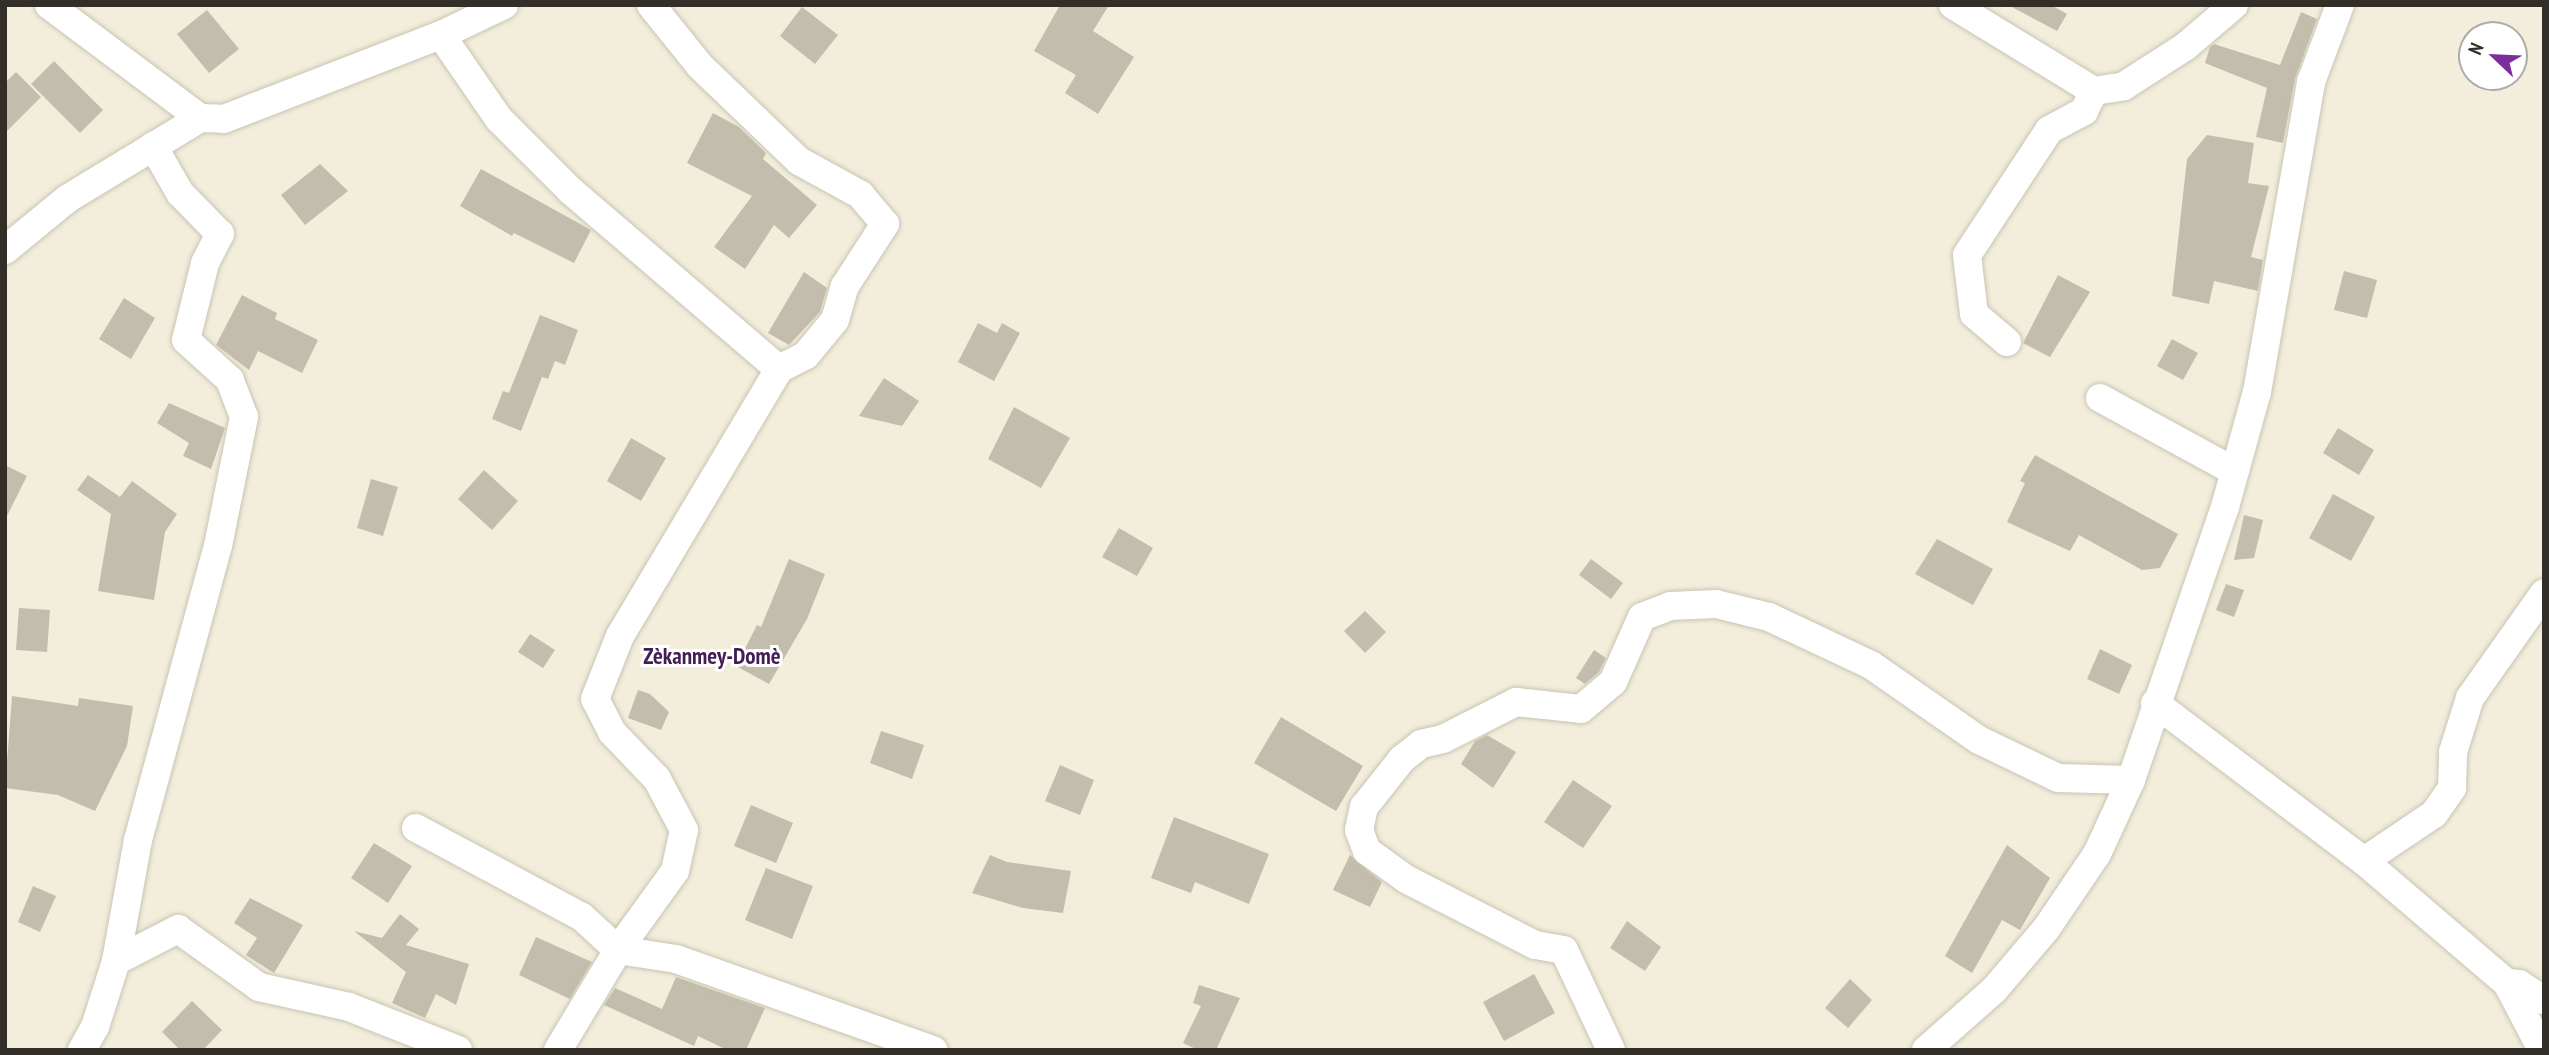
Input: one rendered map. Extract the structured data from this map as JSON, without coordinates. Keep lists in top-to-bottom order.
{
  "districts": ["Zèkanmey-Domè"],
  "north": "top left"
}
